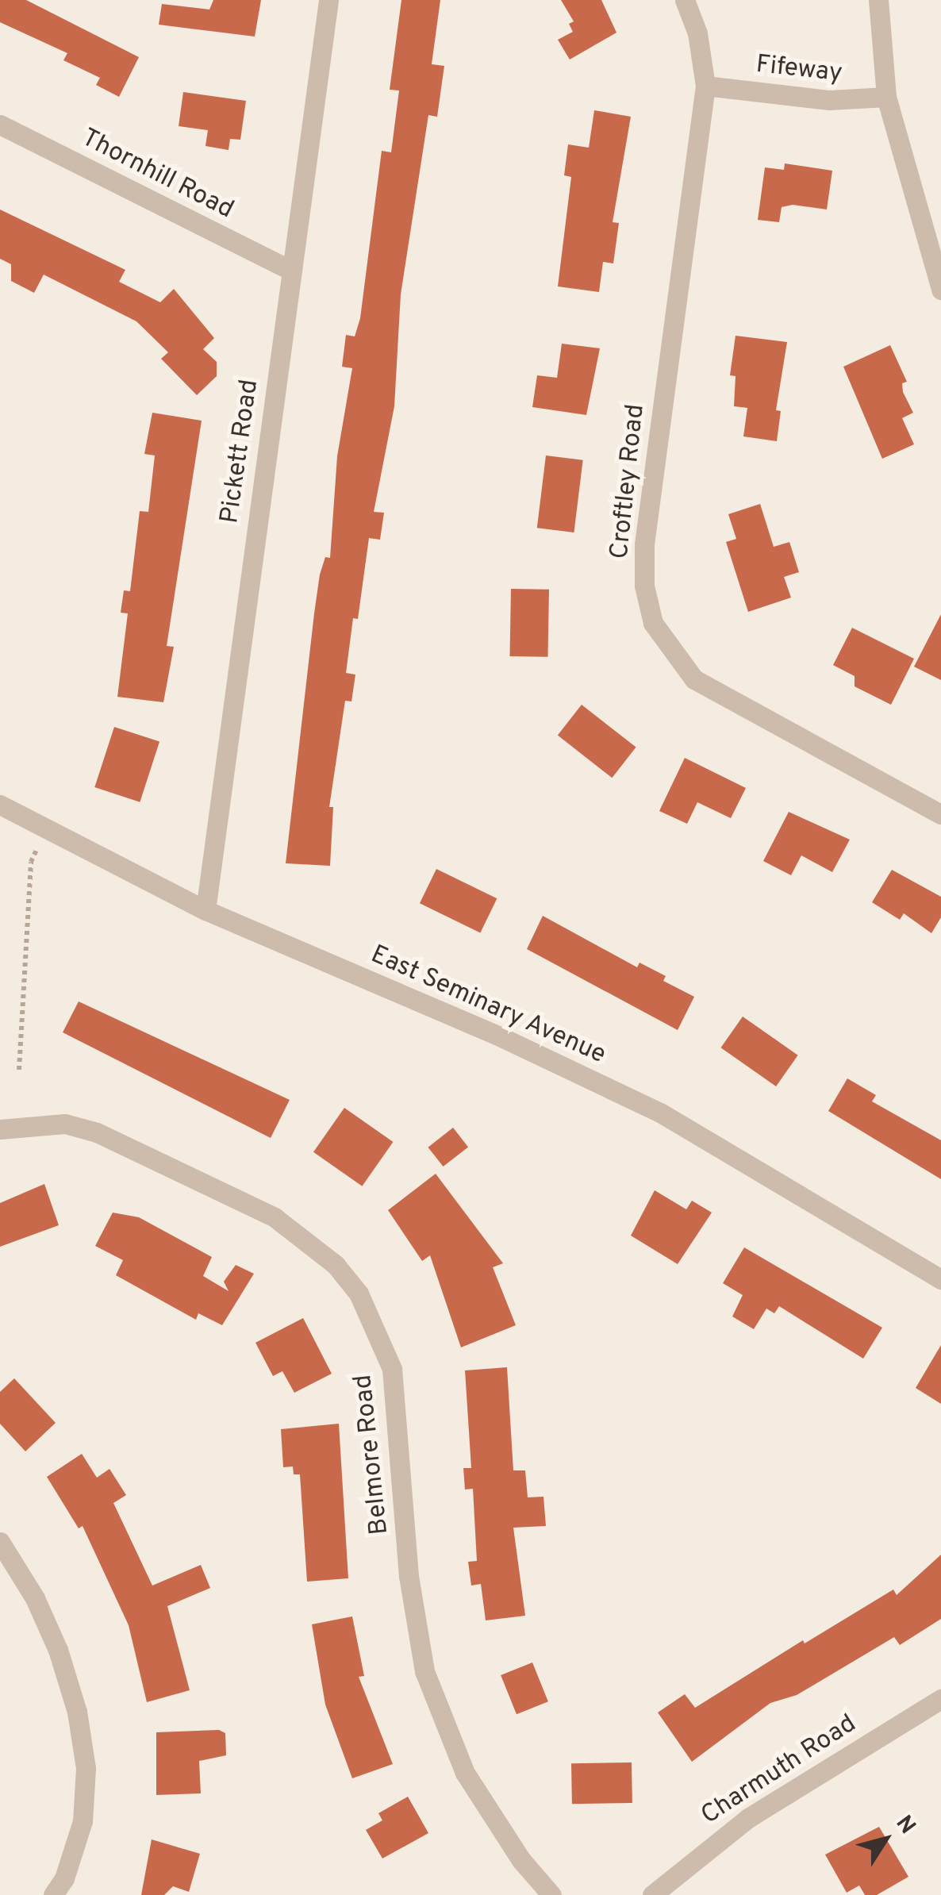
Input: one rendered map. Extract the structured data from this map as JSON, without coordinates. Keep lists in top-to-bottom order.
{
  "streets": {
    "street": [
      "Fifeway",
      "Thornhill Road",
      "Pickett Road",
      "Croftley Road",
      "East Seminary Avenue",
      "Belmore Road",
      "Charmuth Road"
    ]
  },
  "crossings": [
    ["Fifeway", "Croftley Road"],
    ["Thornhill Road", "Pickett Road"],
    ["Pickett Road", "East Seminary Avenue"]
  ],
  "north": "top right"
}
